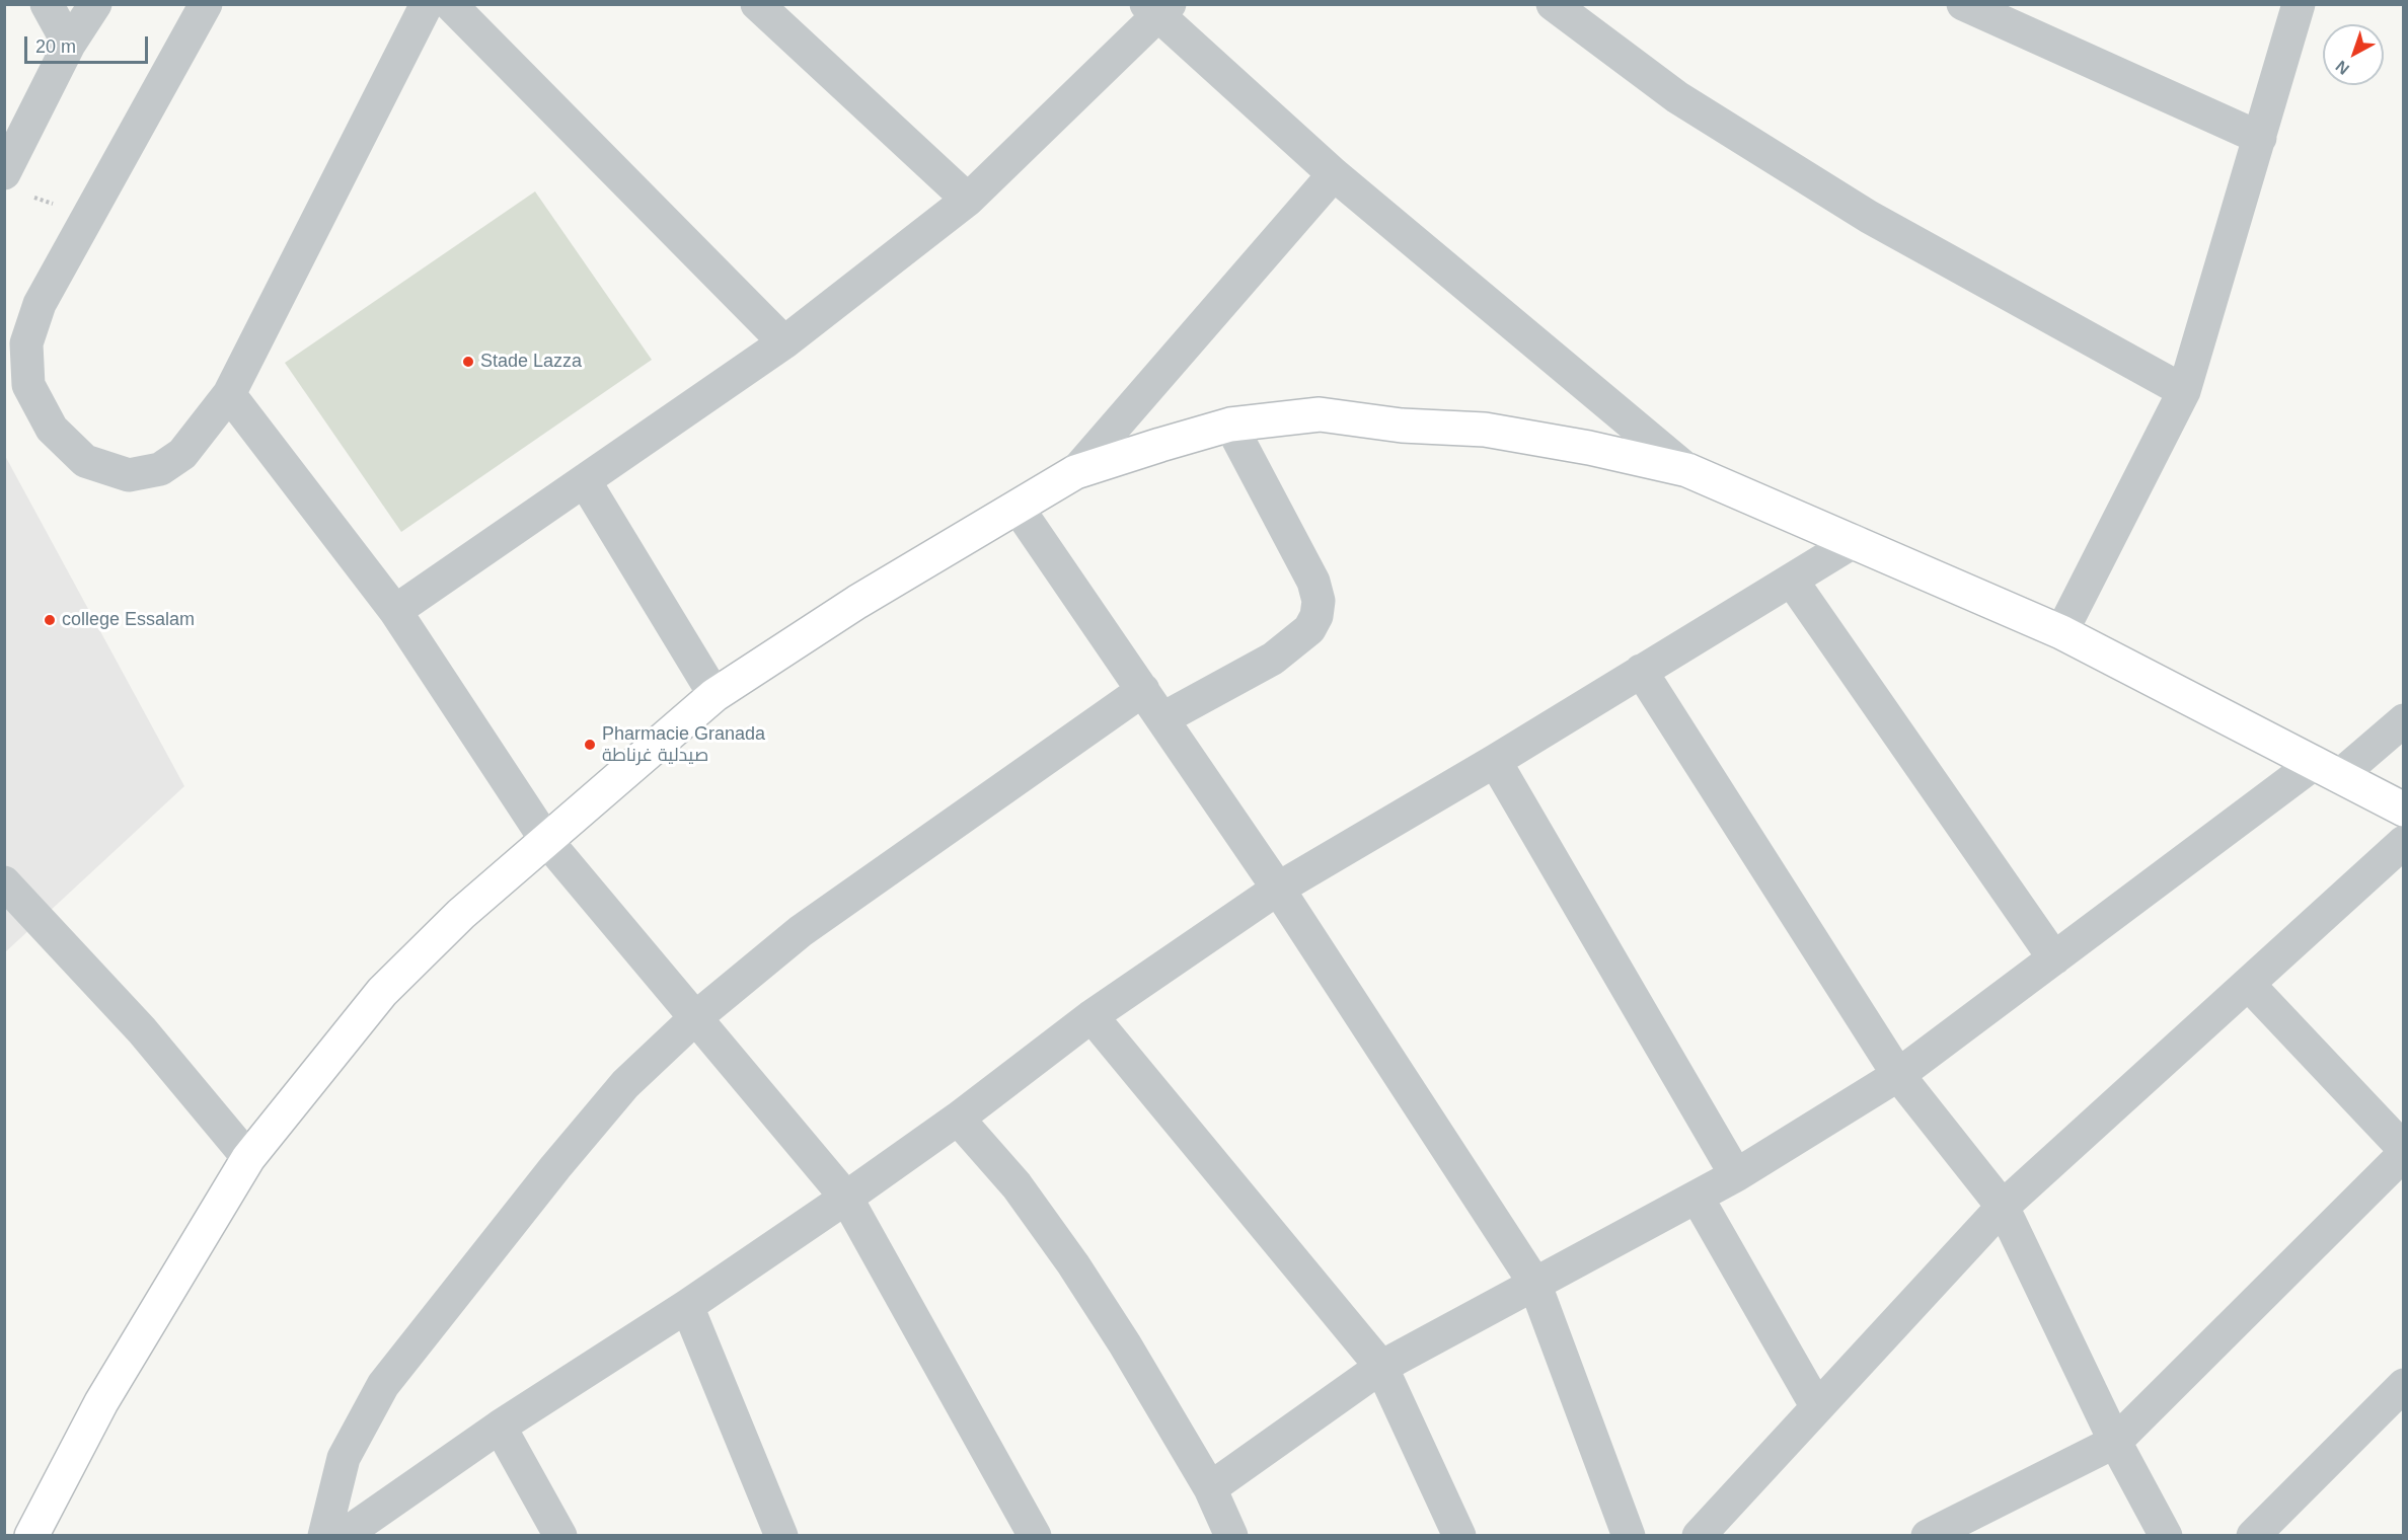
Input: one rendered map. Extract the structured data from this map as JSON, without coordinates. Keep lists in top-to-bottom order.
{
  "places": ["Stade Lazza", "college Essalam", "Pharmacie Granada صيدلية غرناطة"],
  "scale_bar": "20 m",
  "north": "bottom left"
}
